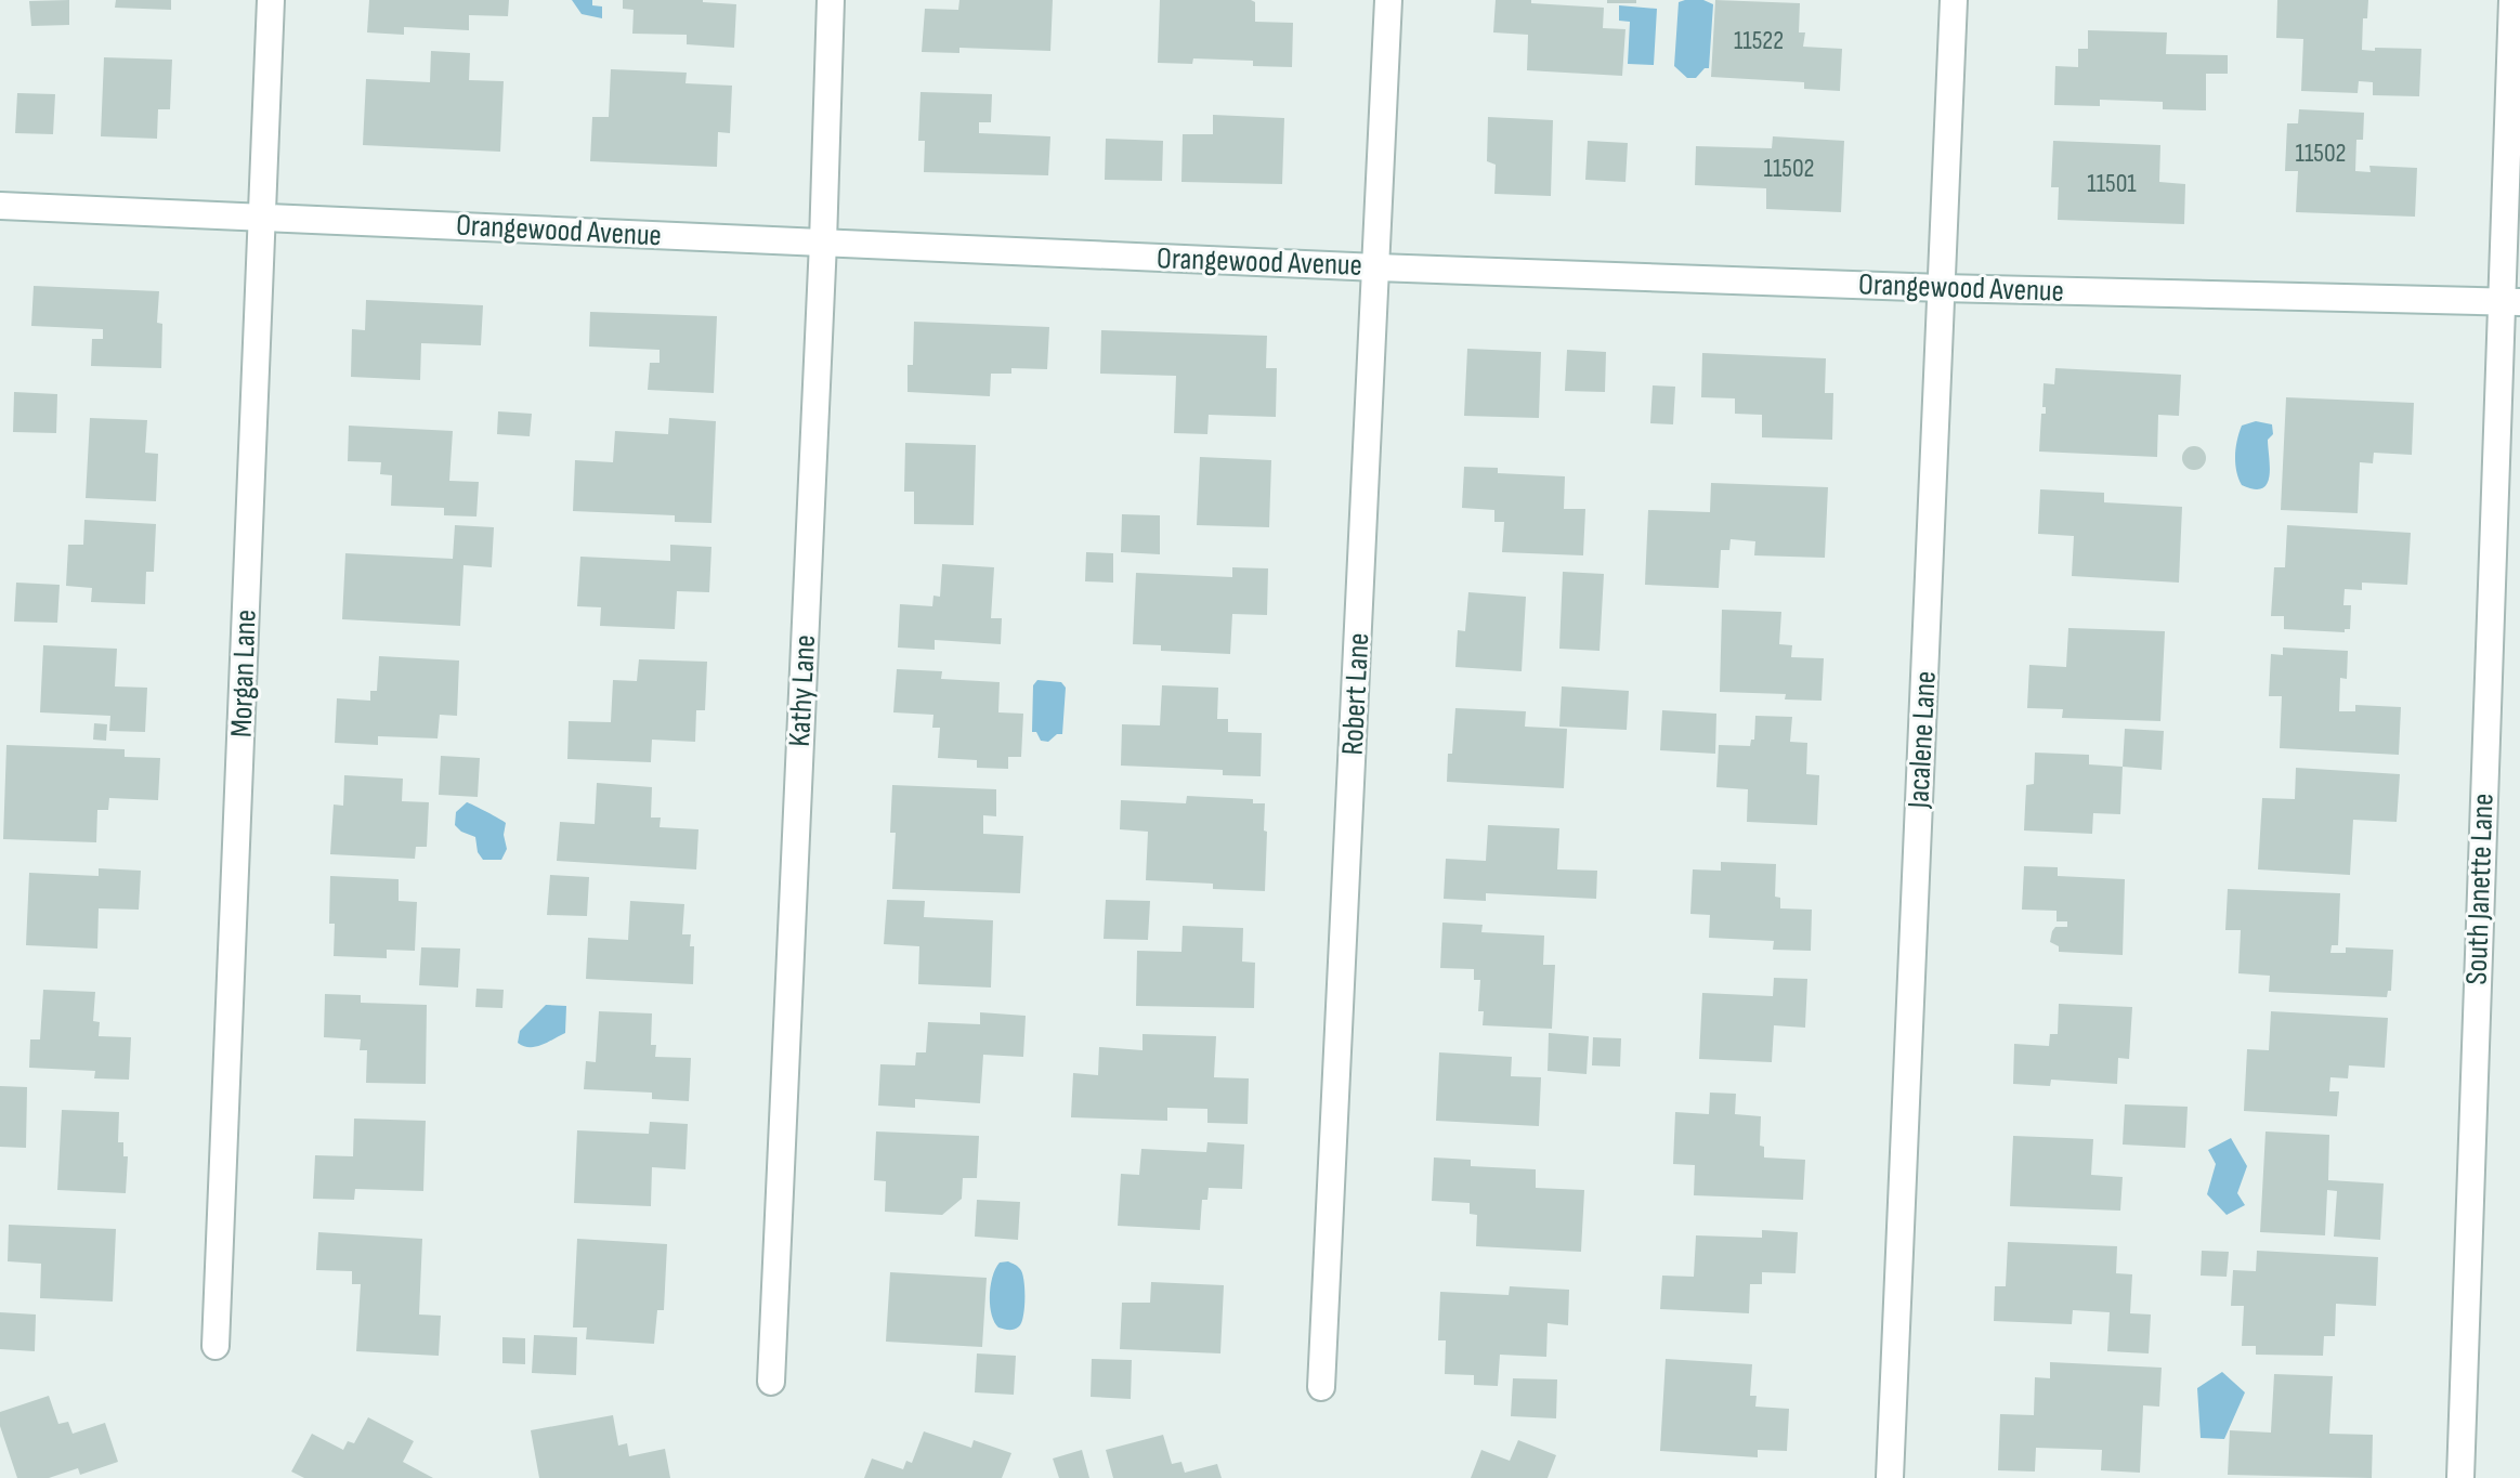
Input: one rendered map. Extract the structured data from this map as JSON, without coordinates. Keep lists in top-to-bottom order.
{
  "streets": {
    "street": [
      "Orangewood Avenue",
      "Morgan Lane",
      "Kathy Lane",
      "Robert Lane",
      "Jacalene Lane",
      "South Janette Lane"
    ]
  },
  "crossings": [
    ["Orangewood Avenue", "Morgan Lane"],
    ["Orangewood Avenue", "Kathy Lane"],
    ["Orangewood Avenue", "Robert Lane"],
    ["Orangewood Avenue", "Jacalene Lane"],
    ["Orangewood Avenue", "South Janette Lane"]
  ],
  "house_numbers": [
    "11522",
    "11502",
    "11502",
    "11501"
  ]
}
